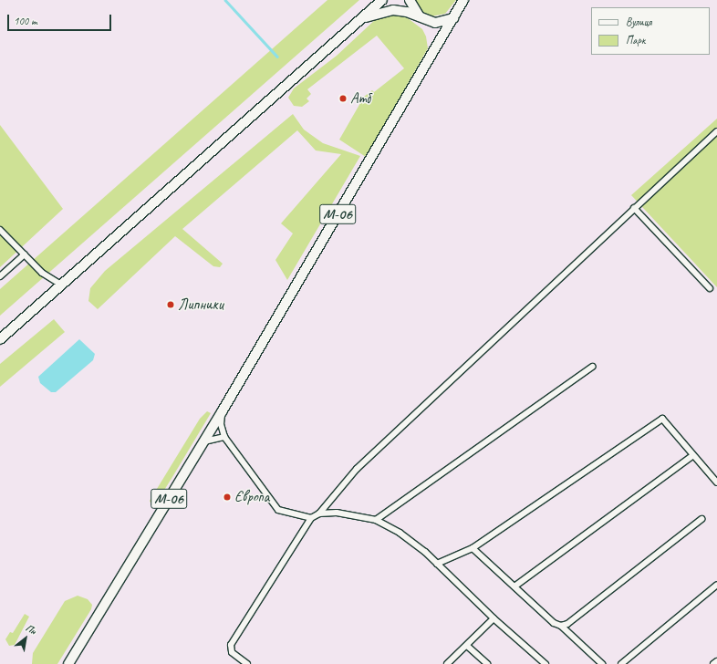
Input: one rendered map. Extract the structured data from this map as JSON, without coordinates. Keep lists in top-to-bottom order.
{
  "streets": {
    "highway": ["М-06"]
  },
  "places": ["Атб", "Липники", "Європа"],
  "legend": ["Вулиця", "Парк"],
  "scale_bar": "100 m",
  "north": "top right"
}
